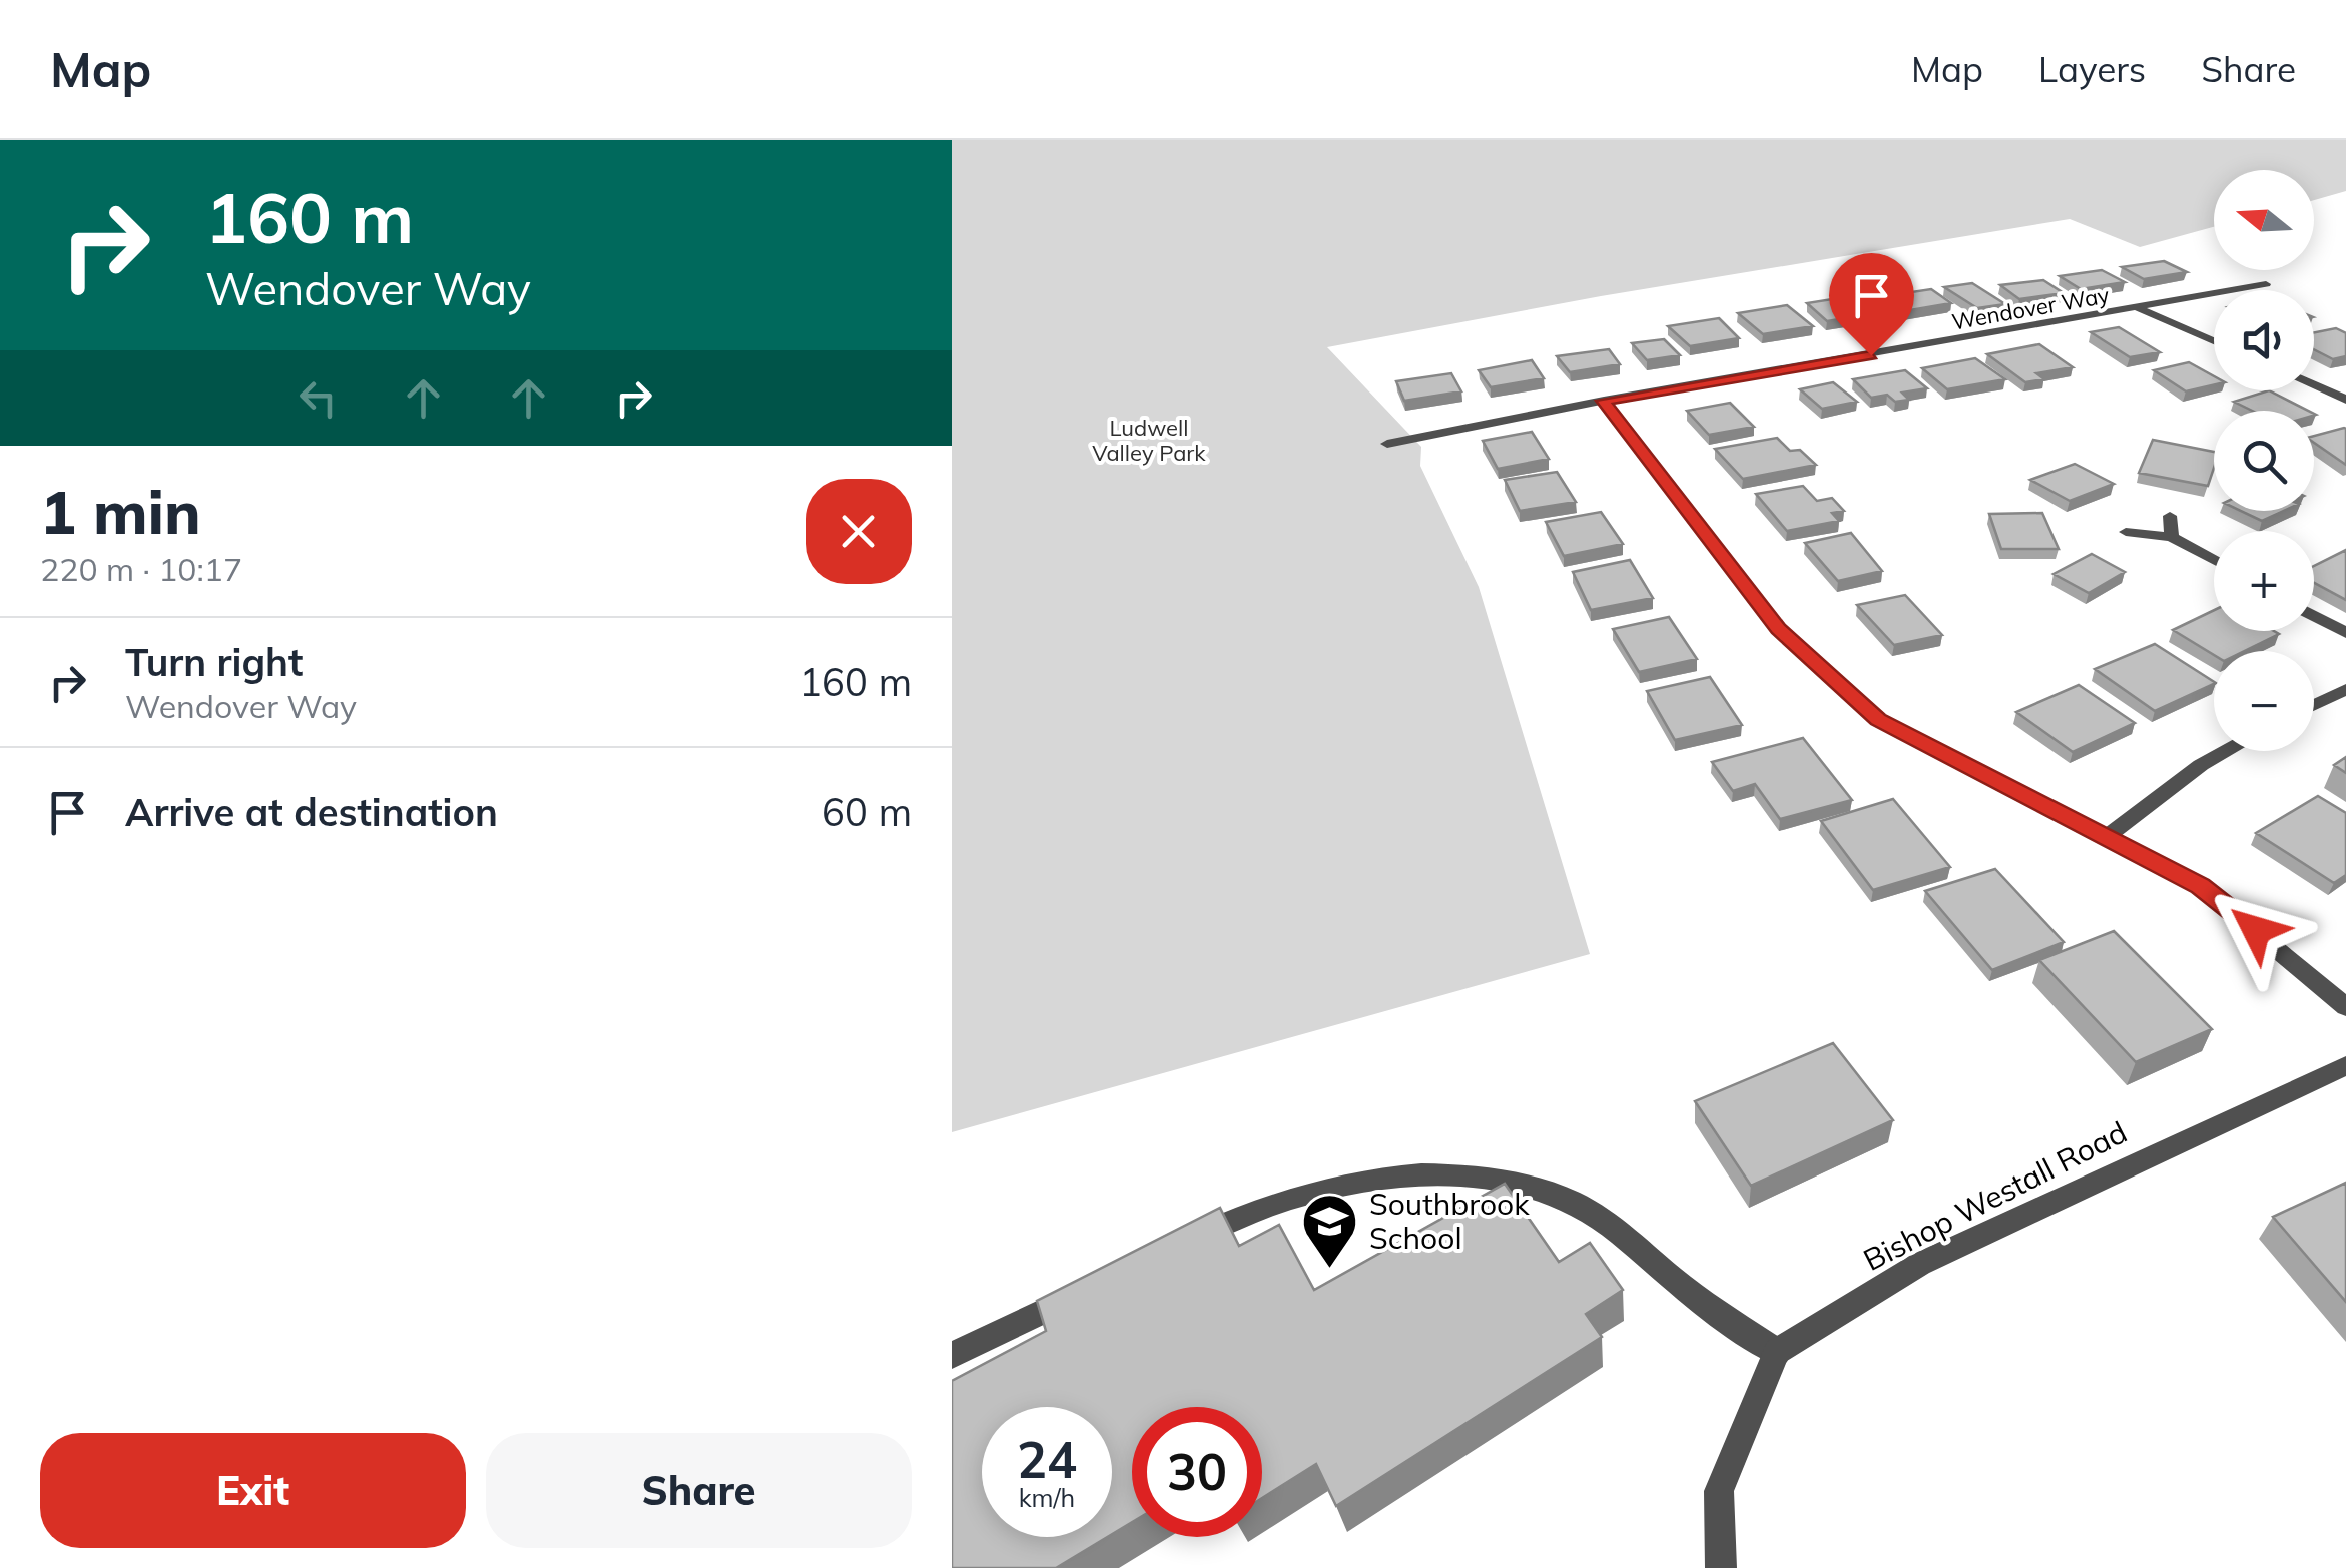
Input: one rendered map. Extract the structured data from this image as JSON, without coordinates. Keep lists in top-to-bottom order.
{
  "streets": {
    "street": ["Wendover Way", "Bishop Westall Road"]
  },
  "parks": ["Ludwell Valley Park"],
  "places": {
    "school or university": ["Southbrook School"]
  },
  "north": "left",
  "page": {
    "header": "Map",
    "nav": ["Map", "Layers", "Share"],
    "turn": ["160 m", "Wendover Way"],
    "map_buttons": ["+", "−"],
    "heading": ["1 min", "220 m · 10:17"],
    "list": [
      {
        "name": "Turn right",
        "note": "Wendover Way",
        "value": "160 m"
      },
      {
        "name": "Arrive at destination",
        "value": "60 m"
      }
    ],
    "speed": "24 km/h",
    "limit": "30",
    "buttons": ["Exit", "Share"]
  }
}
